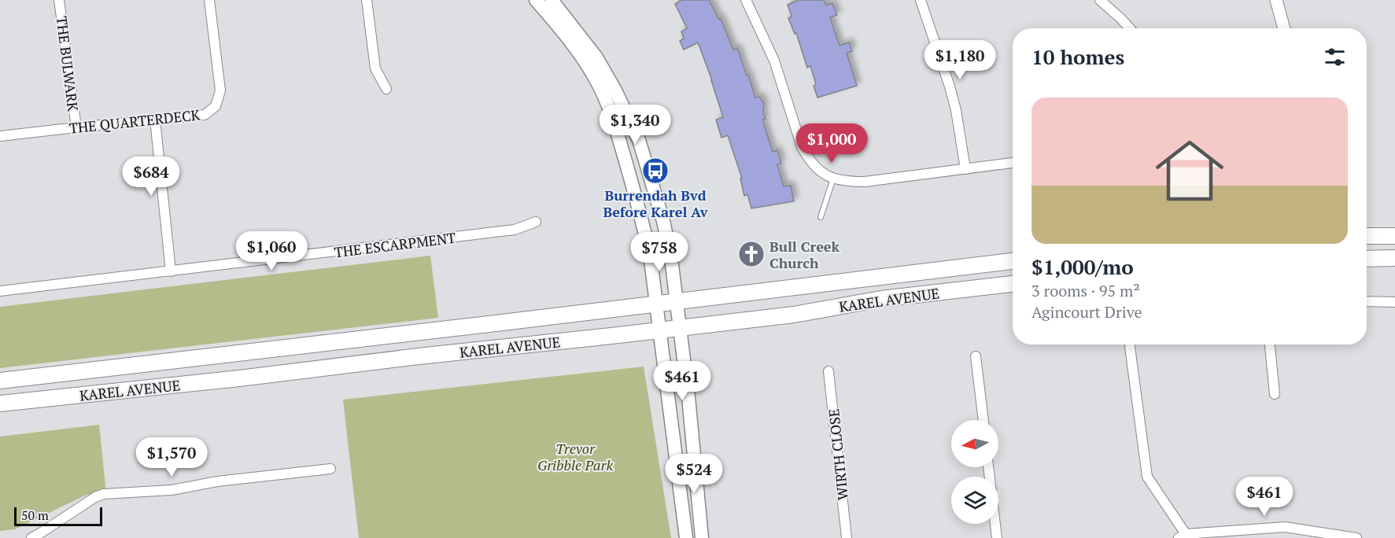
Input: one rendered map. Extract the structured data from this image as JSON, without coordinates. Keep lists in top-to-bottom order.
{
  "streets": {
    "main road": ["KAREL AVENUE"],
    "street": [
      "THE BULWARK",
      "THE QUARTERDECK",
      "THE ESCARPMENT",
      "WIRTH CLOSE"
    ]
  },
  "crossings": [
    ["THE BULWARK", "THE QUARTERDECK"]
  ],
  "parks": ["Trevor Gribble Park"],
  "places": {
    "bus stop": ["Burrendah Bvd Before Karel Av"],
    "church": ["Bull Creek Church"]
  },
  "scale_bar": "50 m",
  "north": "left",
  "page": {
    "heading": "10 homes",
    "price": [
      "$1,180",
      "$1,340",
      "$1,000",
      "$684",
      "$1,060",
      "$758",
      "$461",
      "$1,570",
      "$524",
      "$461"
    ],
    "list": [
      {
        "name": "$1,000/mo",
        "note": "3 rooms · 95 m² · Agincourt Drive"
      }
    ],
    "scale": "50 m"
  }
}
